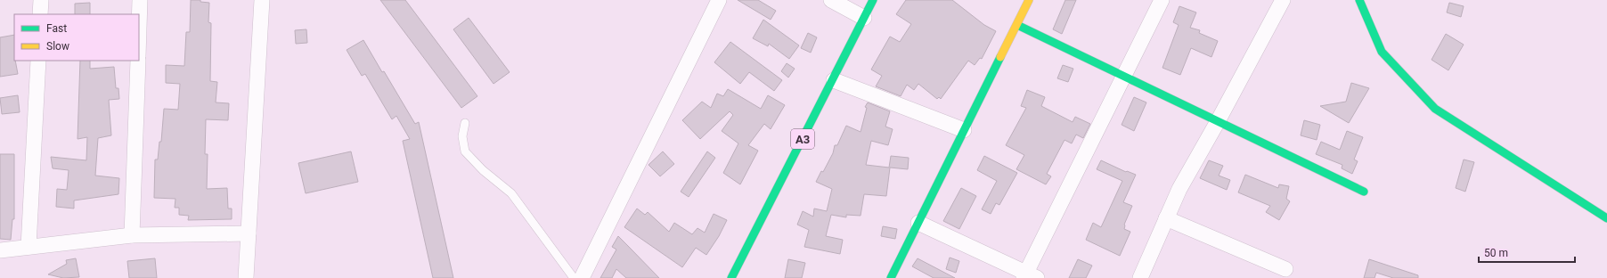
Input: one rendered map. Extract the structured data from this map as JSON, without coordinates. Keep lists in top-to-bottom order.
{
  "streets": {
    "main road": ["A3"]
  },
  "legend": ["Fast", "Slow"],
  "scale_bar": "50 m"
}
